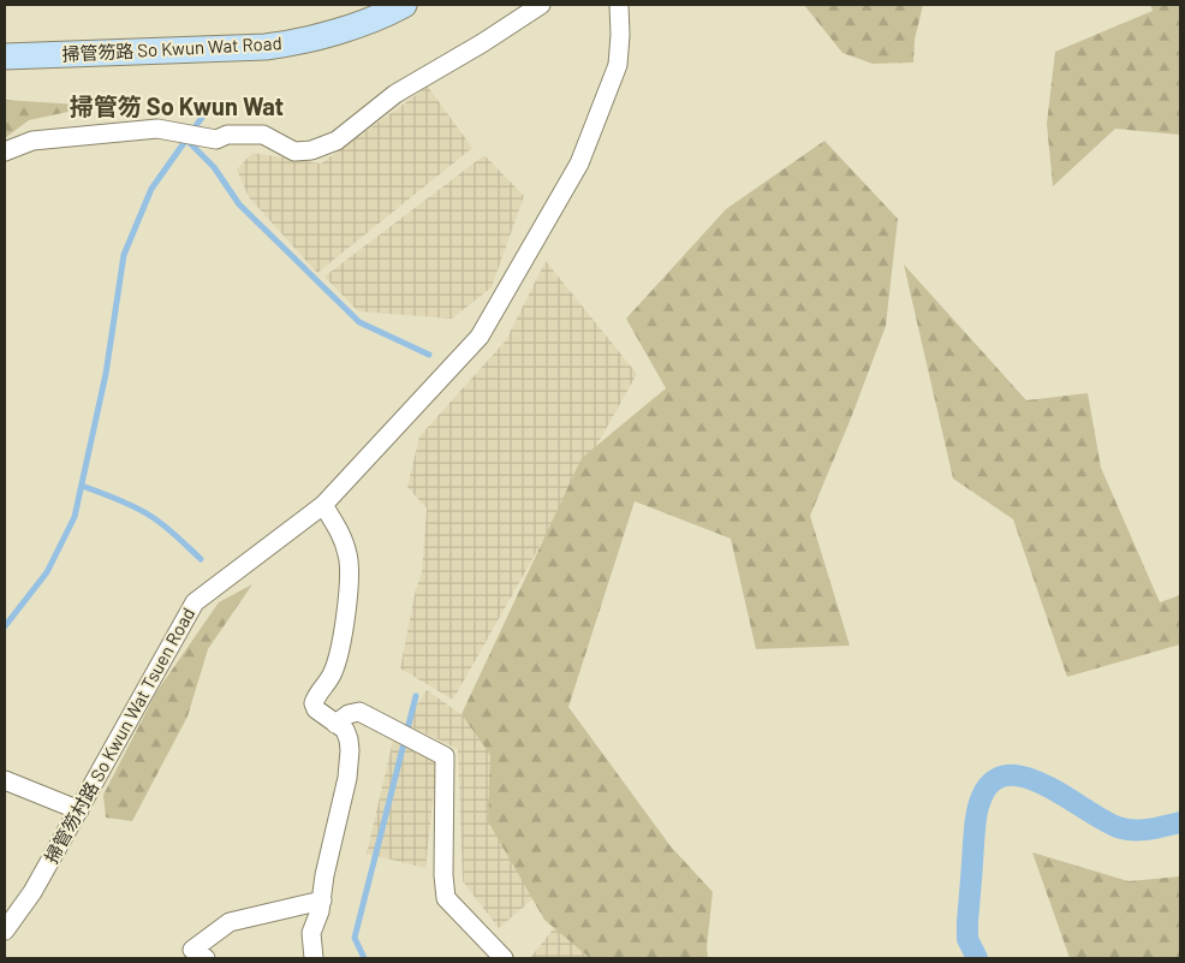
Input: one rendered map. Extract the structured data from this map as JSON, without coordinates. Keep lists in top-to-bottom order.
{
  "streets": {
    "street": ["掃管笏路 So Kwun Wat Road", "掃管笏村路 So Kwun Wat Tsuen Road"]
  },
  "districts": ["掃管笏 So Kwun Wat"]
}
